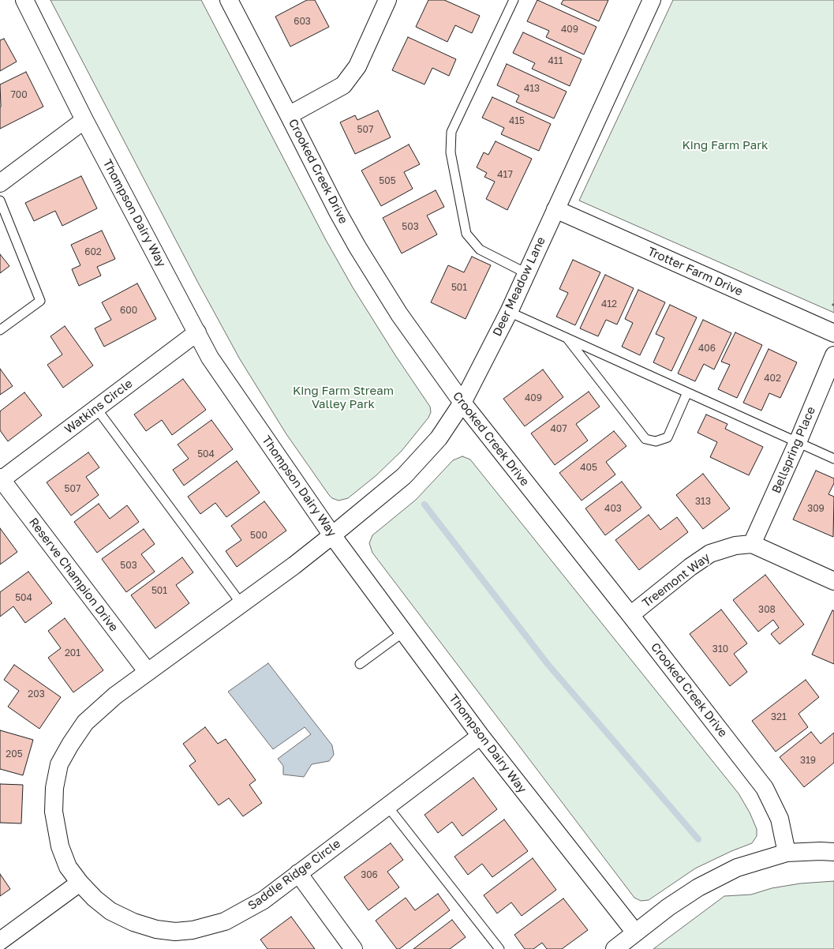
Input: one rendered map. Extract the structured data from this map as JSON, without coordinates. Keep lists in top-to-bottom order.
{
  "streets": {
    "street": [
      "Crooked Creek Drive",
      "Thompson Dairy Way",
      "Trotter Farm Drive",
      "Deer Meadow Lane",
      "Watkins Circle",
      "Bellspring Place",
      "Reserve Champion Drive",
      "Treemont Way",
      "Saddle Ridge Circle"
    ]
  },
  "crossings": [
    ["Crooked Creek Drive", "Deer Meadow Lane"],
    ["Crooked Creek Drive", "Treemont Way"],
    ["Thompson Dairy Way", "Deer Meadow Lane"],
    ["Thompson Dairy Way", "Watkins Circle"],
    ["Thompson Dairy Way", "Saddle Ridge Circle"],
    ["Trotter Farm Drive", "Deer Meadow Lane"],
    ["Deer Meadow Lane", "Saddle Ridge Circle"],
    ["Watkins Circle", "Reserve Champion Drive"],
    ["Bellspring Place", "Treemont Way"],
    ["Reserve Champion Drive", "Saddle Ridge Circle"]
  ],
  "parks": ["King Farm Park", "King Farm Stream Valley Park"],
  "house_numbers": [
    "603",
    "409",
    "411",
    "413",
    "700",
    "415",
    "507",
    "417",
    "505",
    "503",
    "602",
    "501",
    "412",
    "600",
    "406",
    "402",
    "409",
    "407",
    "504",
    "405",
    "507",
    "313",
    "403",
    "309",
    "500",
    "503",
    "501",
    "504",
    "308",
    "310",
    "201",
    "203",
    "321",
    "205",
    "319",
    "306"
  ]
}
